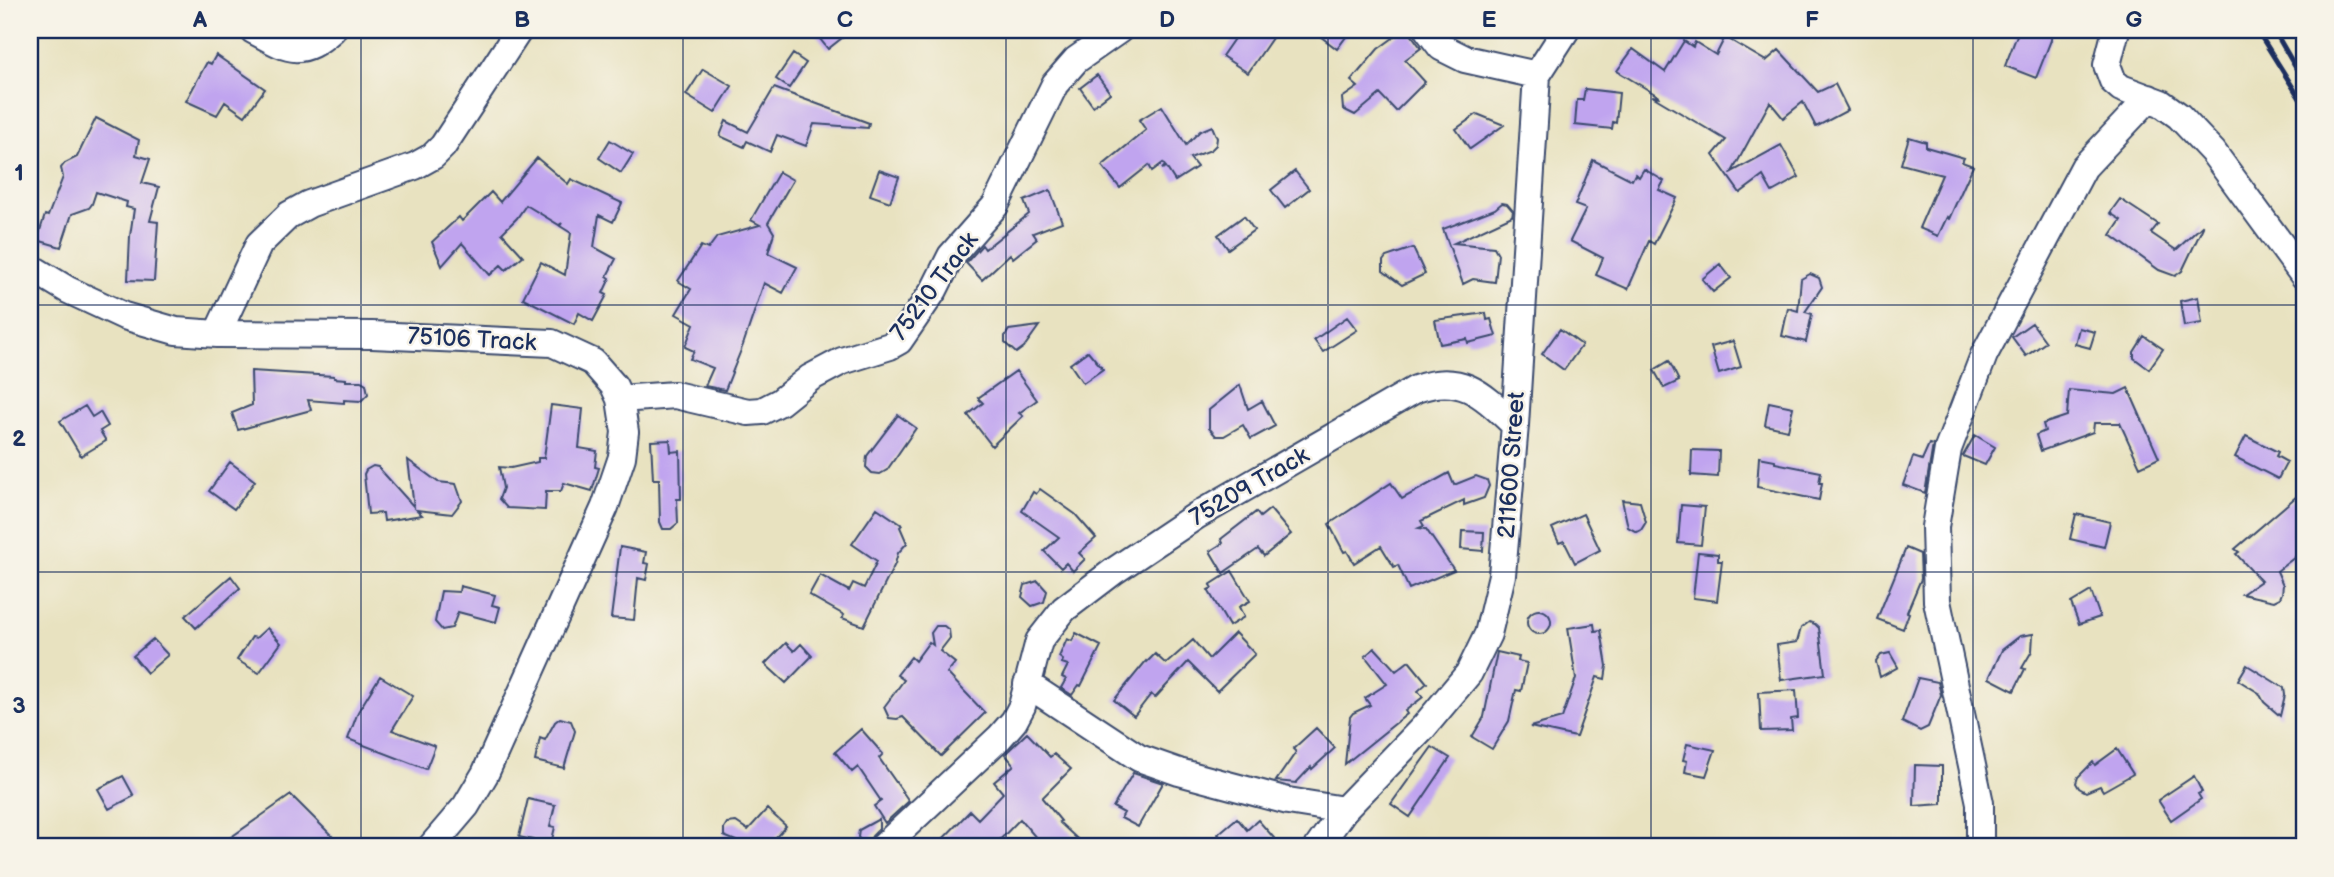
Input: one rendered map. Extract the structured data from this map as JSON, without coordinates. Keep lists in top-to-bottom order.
{
  "streets": {
    "street": [
      "75210 Track",
      "75106 Track",
      "211600 Street",
      "75209 Track"
    ]
  },
  "crossings": [
    ["75210 Track", "75106 Track"],
    ["211600 Street", "75209 Track"]
  ],
  "grid": {
    "columns": [
      "A",
      "B",
      "C",
      "D",
      "E",
      "F",
      "G"
    ],
    "rows": ["1", "2", "3"]
  }
}
